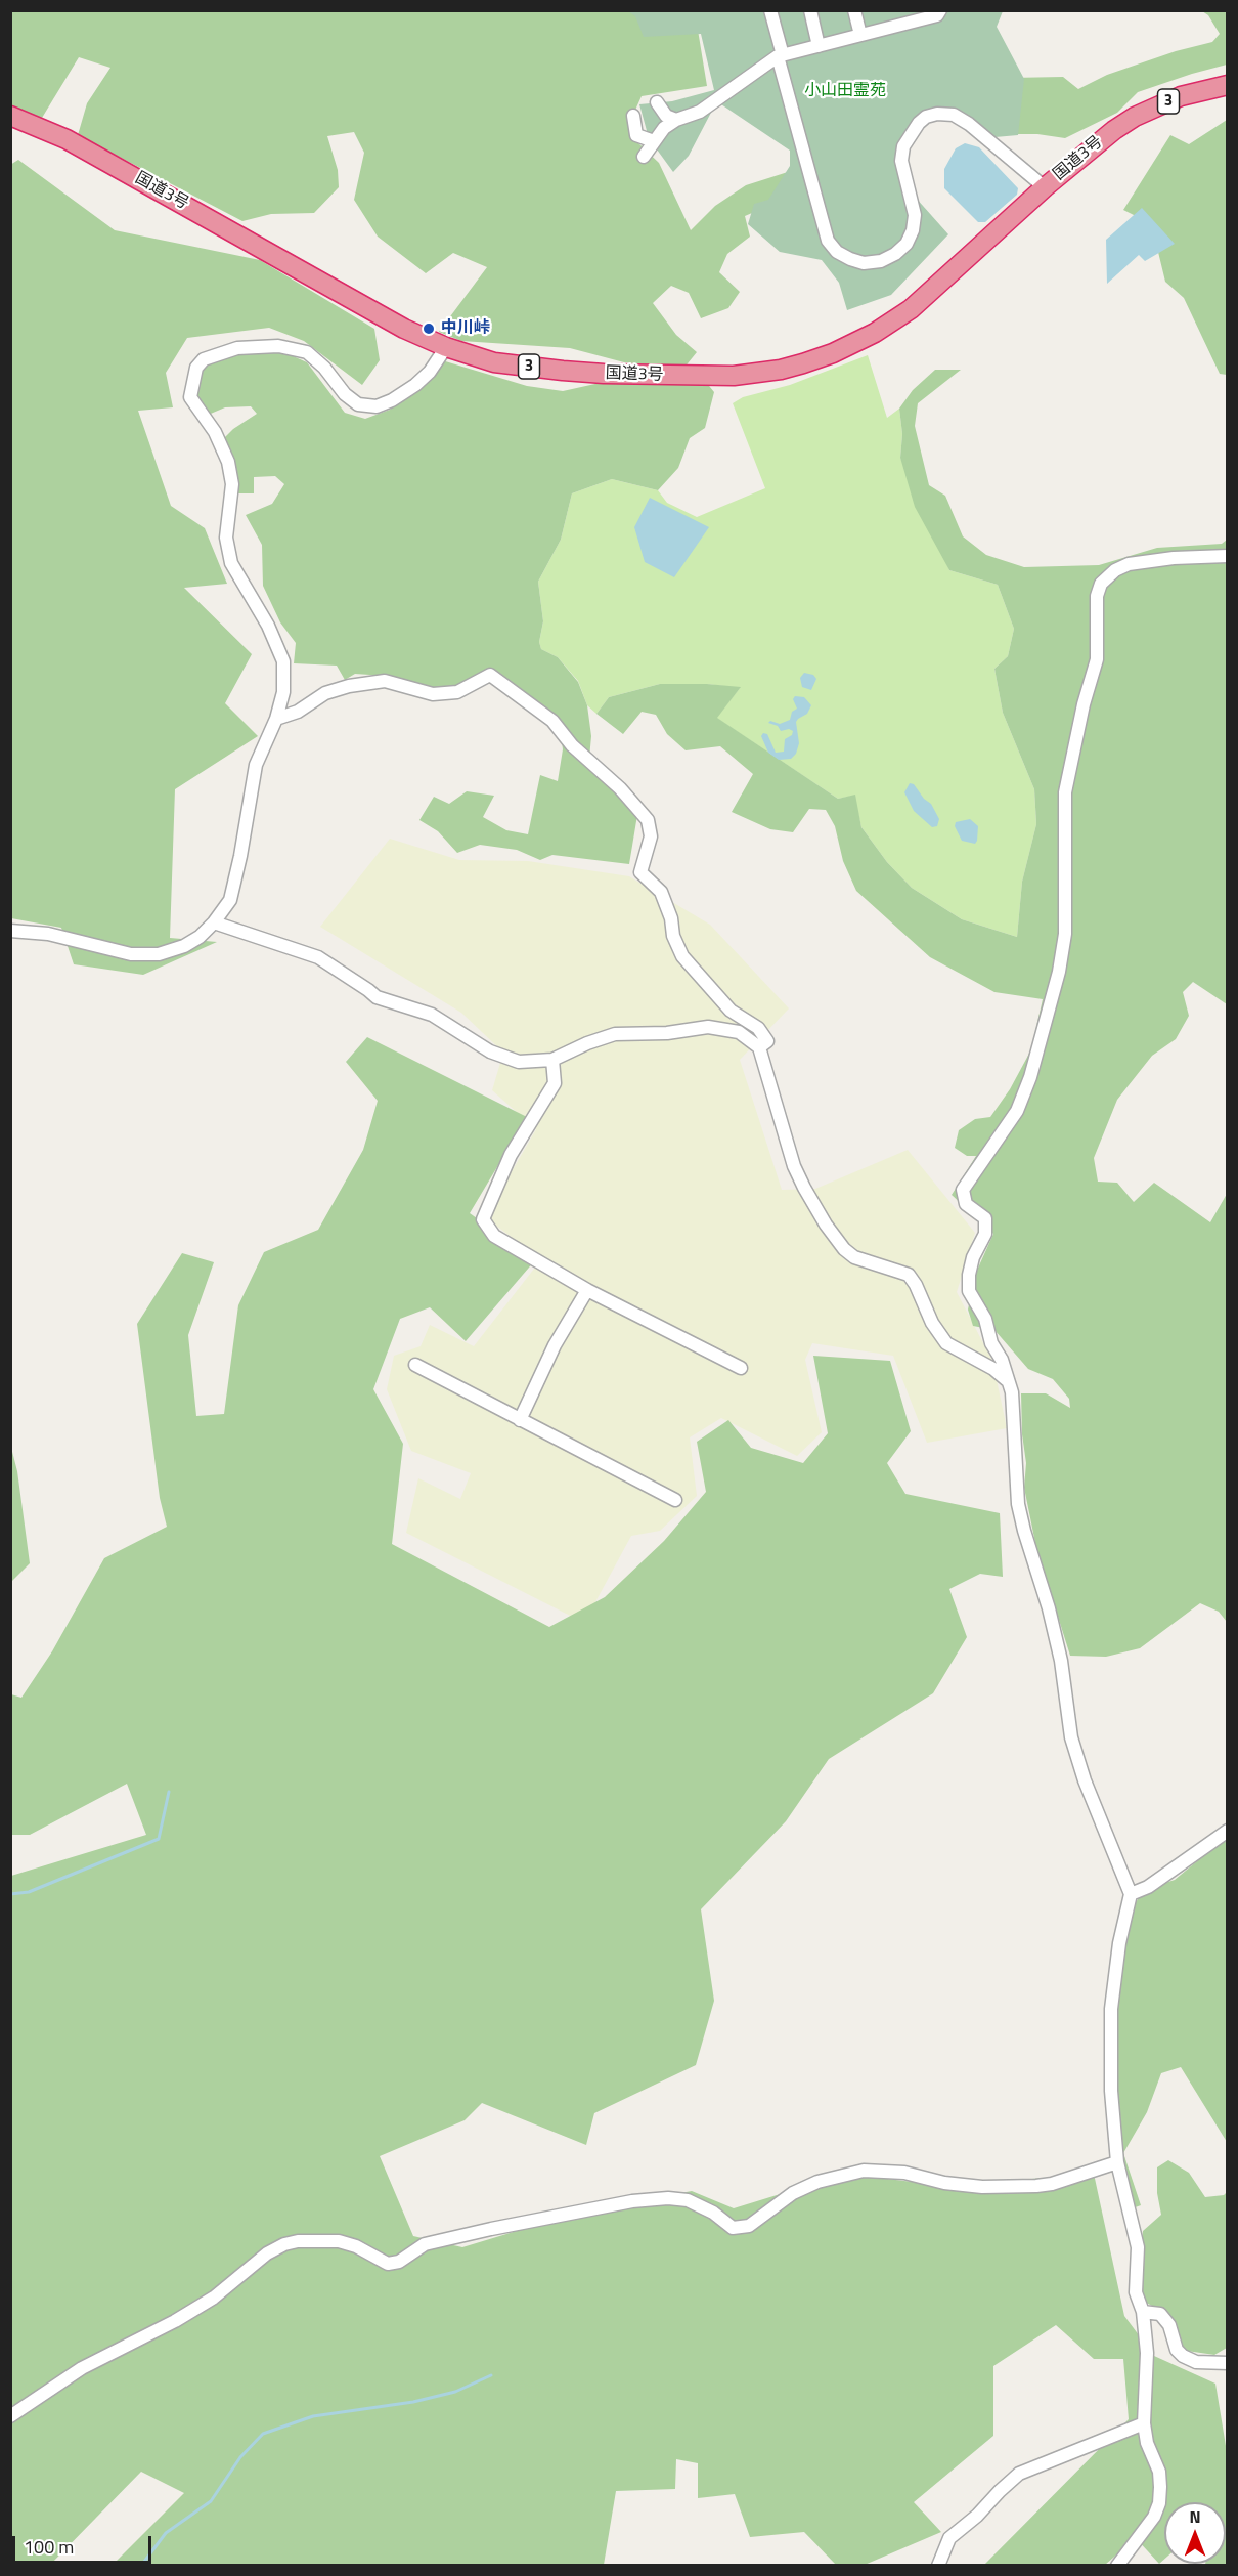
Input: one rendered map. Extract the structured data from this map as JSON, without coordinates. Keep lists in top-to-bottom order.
{
  "streets": {
    "highway": ["3", "国道3号"]
  },
  "parks": ["小山田霊苑"],
  "places": ["中川峠"],
  "scale_bar": "100 m",
  "north": "top"
}
